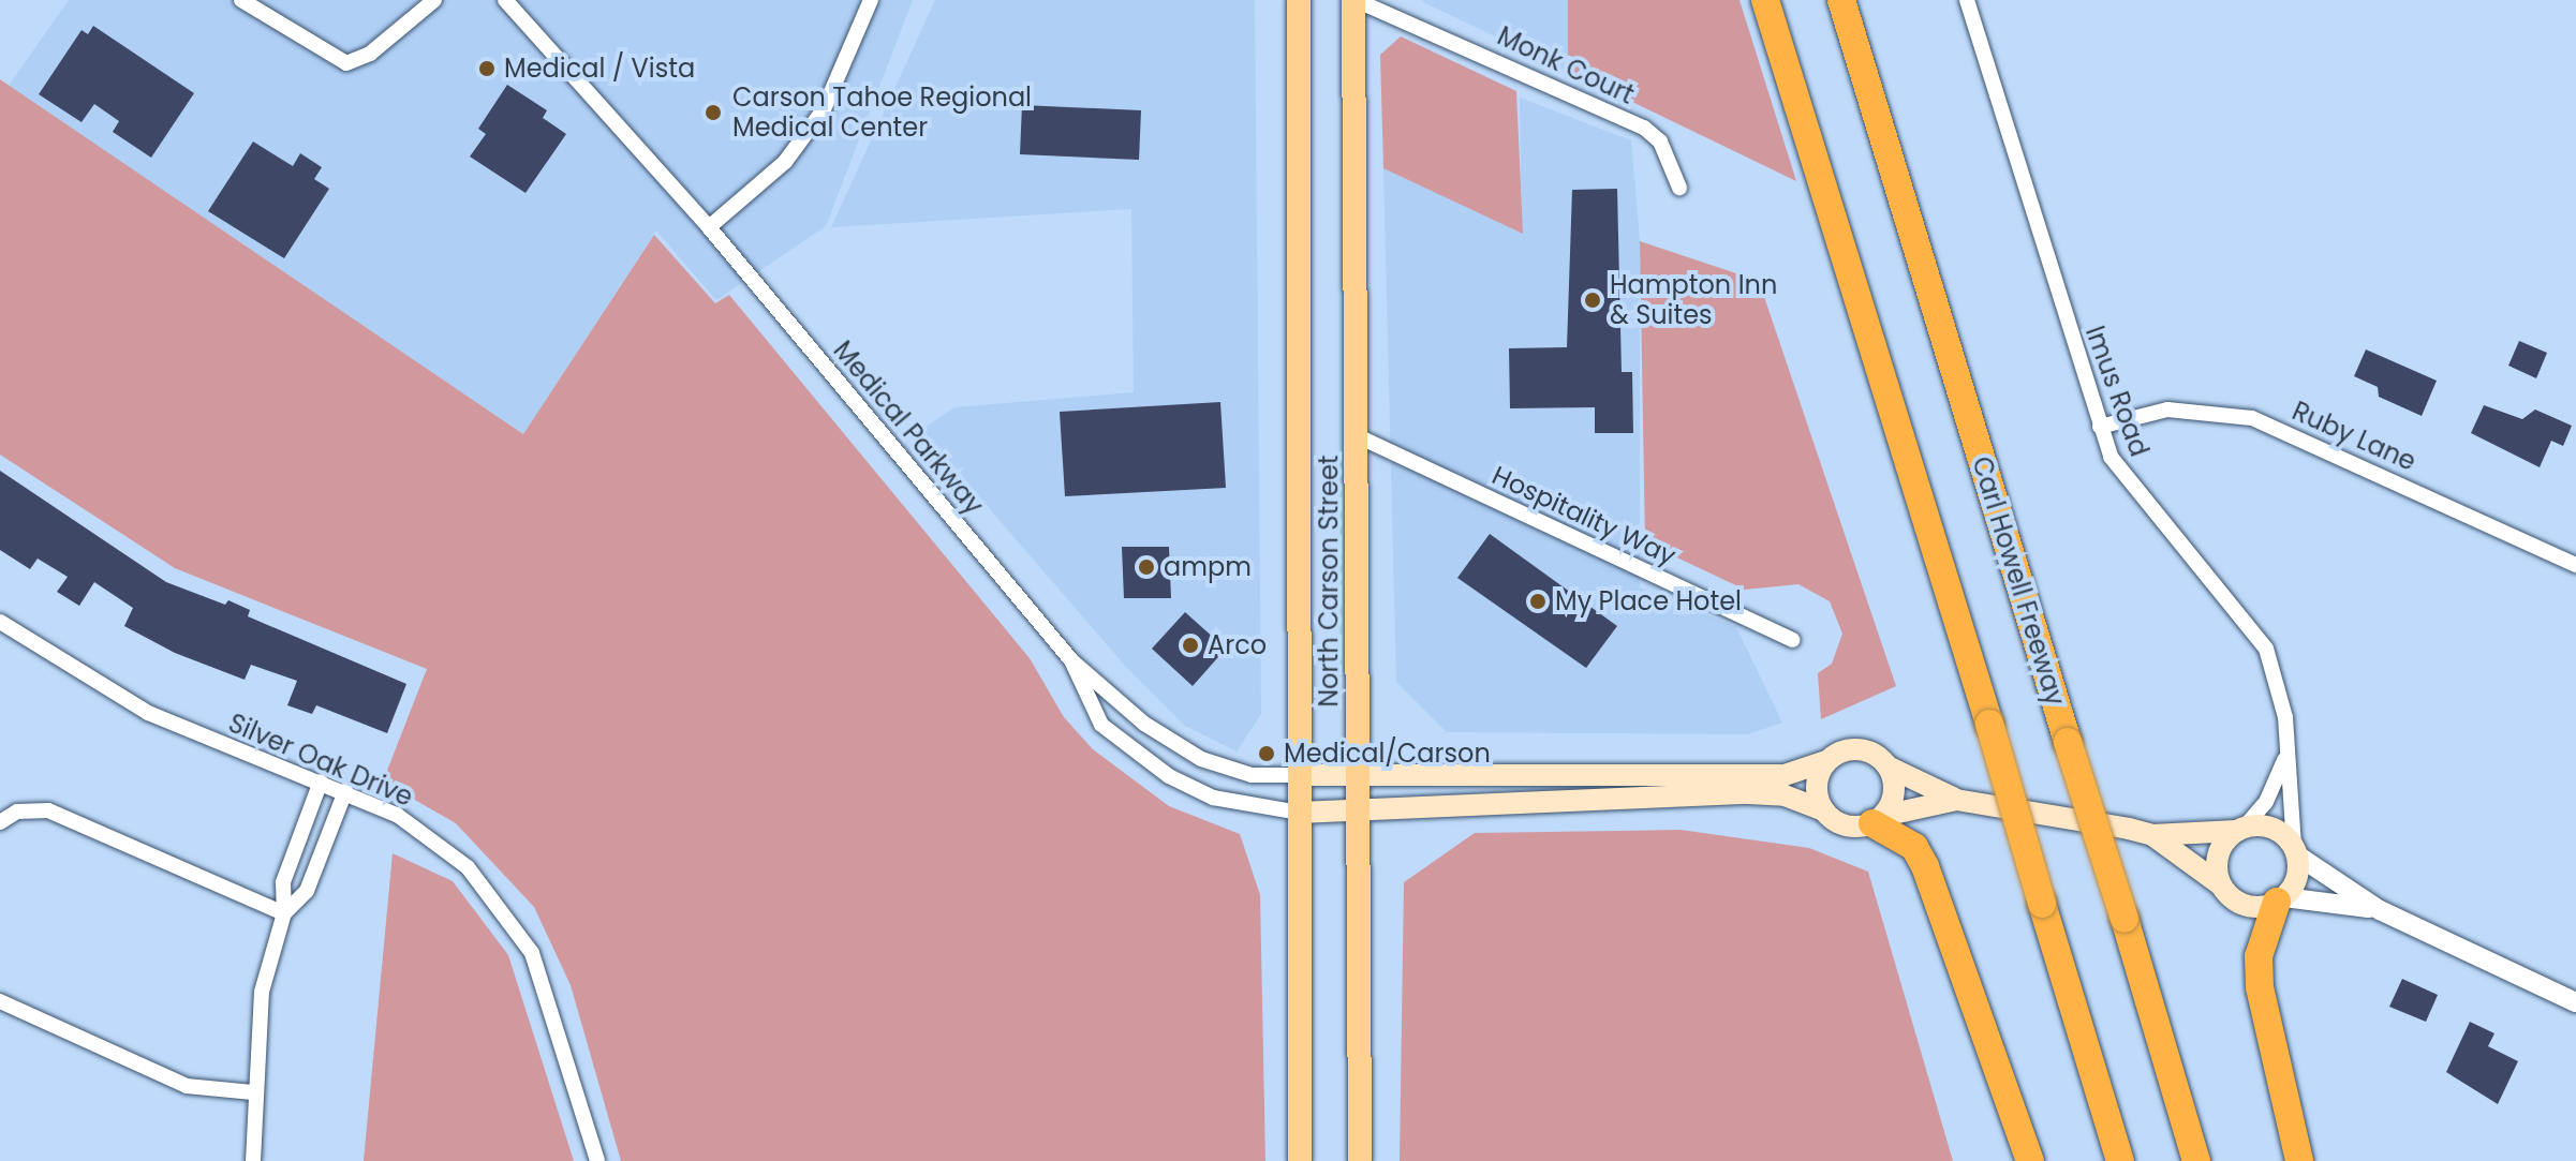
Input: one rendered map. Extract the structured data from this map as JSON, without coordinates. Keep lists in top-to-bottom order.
{
  "streets": {
    "highway": ["Carl Howell Freeway"],
    "main road": ["North Carson Street"],
    "street": [
      "Monk Court",
      "Imus Road",
      "Medical Parkway",
      "Ruby Lane",
      "Hospitality Way",
      "Silver Oak Drive"
    ]
  },
  "crossings": [
    ["Monk Court", "North Carson Street"],
    ["Imus Road", "Ruby Lane"],
    ["Medical Parkway", "North Carson Street"],
    ["Hospitality Way", "North Carson Street"]
  ],
  "places": [
    "Medical / Vista",
    "Carson Tahoe Regional Medical Center",
    "Hampton Inn & Suites",
    "ampm",
    "My Place Hotel",
    "Arco",
    "Medical/Carson"
  ]
}
